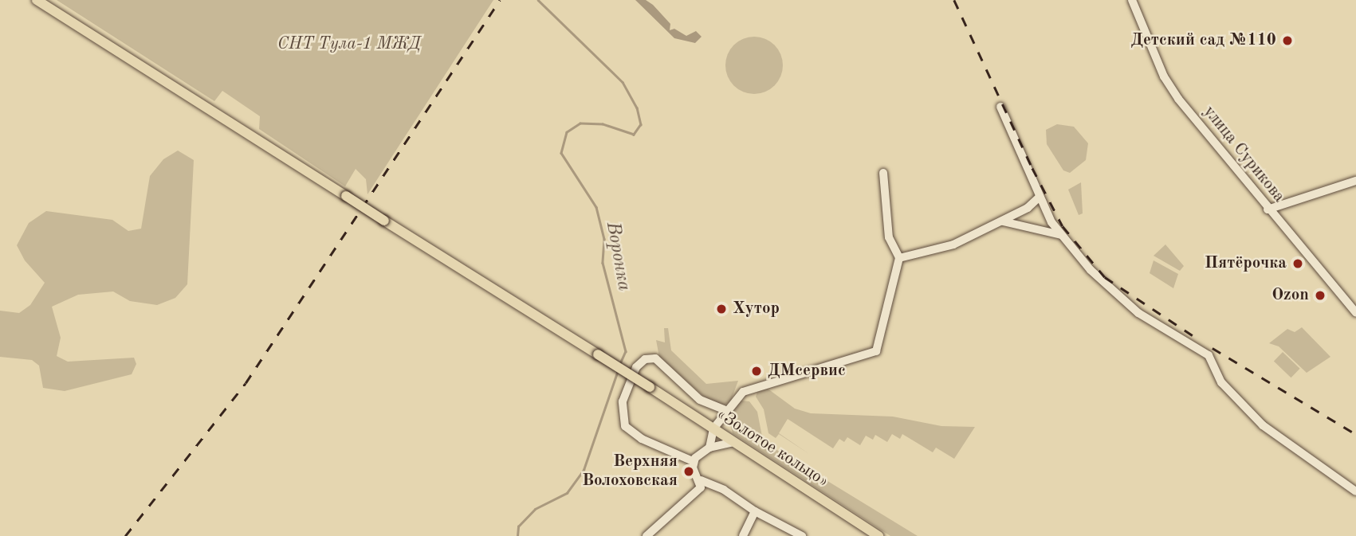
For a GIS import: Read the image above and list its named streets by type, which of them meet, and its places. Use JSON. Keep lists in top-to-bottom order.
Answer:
{
  "streets": {
    "main road": ["«Золотое кольцо»"],
    "street": ["улица Сурикова"]
  },
  "water": ["Воронка"],
  "parks": ["СНТ Тула-1 МЖД"],
  "places": [
    "Детский сад №110",
    "Пятёрочка",
    "Ozon",
    "Хутор",
    "ДМсервис",
    "Верхняя Волоховская"
  ]
}
